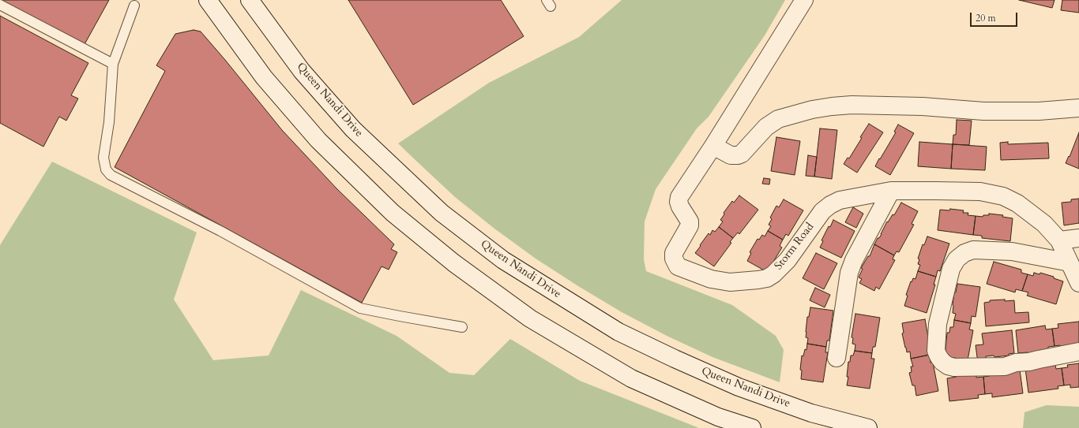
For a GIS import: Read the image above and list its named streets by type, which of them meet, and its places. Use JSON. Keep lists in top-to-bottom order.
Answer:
{
  "streets": {
    "street": ["Queen Nandi Drive", "Storm Road"]
  },
  "scale_bar": "20 m"
}
